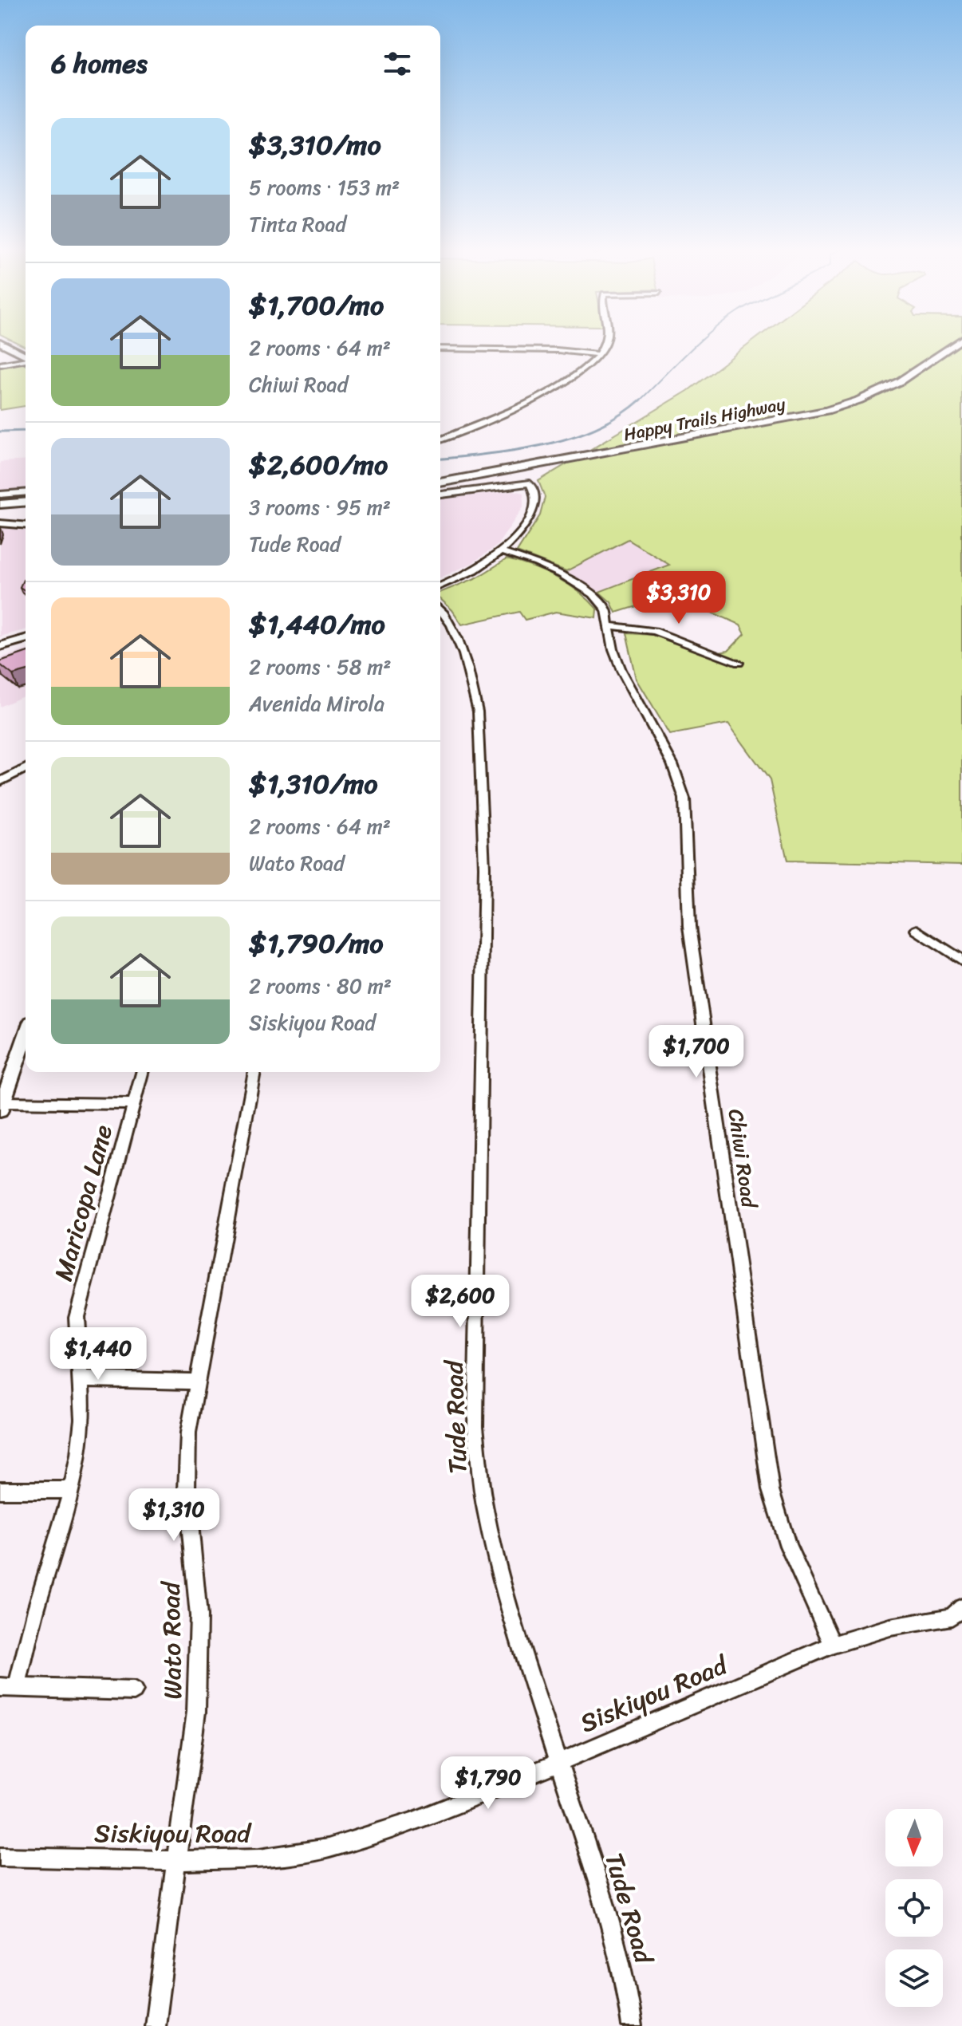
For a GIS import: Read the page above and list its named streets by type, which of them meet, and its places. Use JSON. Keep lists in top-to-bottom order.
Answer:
{
  "streets": {
    "main road": ["Happy Trails Highway"],
    "street": [
      "Chiwi Road",
      "Maricopa Lane",
      "Tude Road",
      "Wato Road",
      "Siskiyou Road"
    ]
  },
  "crossings": [
    ["Chiwi Road", "Siskiyou Road"],
    ["Tude Road", "Siskiyou Road"],
    ["Wato Road", "Siskiyou Road"]
  ],
  "north": "bottom",
  "page": {
    "heading": "6 homes",
    "list": [
      {
        "name": "$3,310/mo",
        "note": "5 rooms · 153 m² · Tinta Road"
      },
      {
        "name": "$1,700/mo",
        "note": "2 rooms · 64 m² · Chiwi Road"
      },
      {
        "name": "$2,600/mo",
        "note": "3 rooms · 95 m² · Tude Road"
      },
      {
        "name": "$1,440/mo",
        "note": "2 rooms · 58 m² · Avenida Mirola"
      },
      {
        "name": "$1,310/mo",
        "note": "2 rooms · 64 m² · Wato Road"
      },
      {
        "name": "$1,790/mo",
        "note": "2 rooms · 80 m² · Siskiyou Road"
      }
    ],
    "price": [
      "$3,310",
      "$1,700",
      "$2,600",
      "$1,440",
      "$1,310",
      "$1,790"
    ]
  }
}
